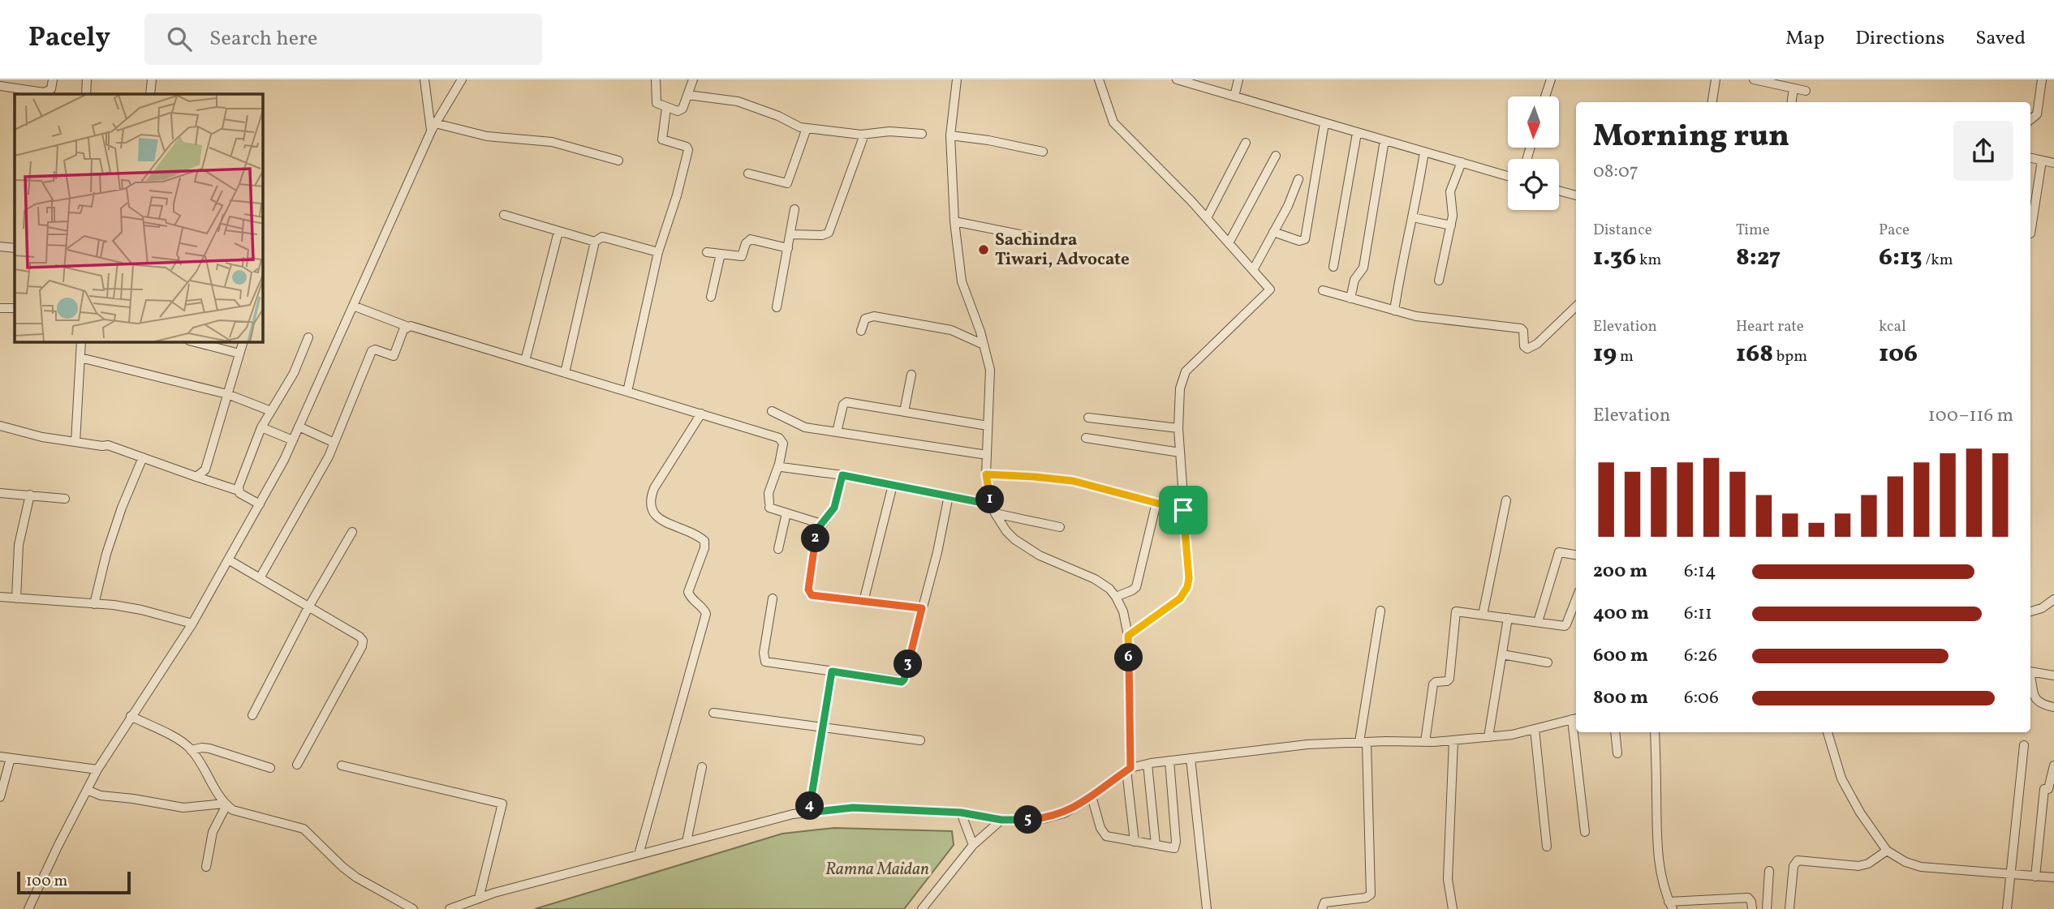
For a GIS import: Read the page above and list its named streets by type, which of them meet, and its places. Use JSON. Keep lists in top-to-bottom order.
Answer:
{
  "parks": ["Ramna Maidan"],
  "places": ["Sachindra Tiwari, Advocate"],
  "scale_bar": "100 m",
  "north": "bottom",
  "page": {
    "header": "Pacely",
    "search": "Search here",
    "nav": ["Map", "Directions", "Saved"],
    "heading": ["Morning run", "08:07"],
    "stats": [
      ["Distance", "1.36 km"],
      ["Time", "8:27"],
      ["Pace", "6:13 /km"],
      ["Elevation", "19 m"],
      ["Heart rate", "168 bpm"],
      ["kcal", "106"]
    ],
    "chart": ["Elevation", "100–116 m"],
    "pins": [
      "1",
      "2",
      "6",
      "3",
      "4",
      "5"
    ],
    "list": [
      {
        "name": "200 m",
        "note": "6:14"
      },
      {
        "name": "400 m",
        "note": "6:11"
      },
      {
        "name": "600 m",
        "note": "6:26"
      },
      {
        "name": "800 m",
        "note": "6:06"
      }
    ],
    "scale": "100 m"
  }
}
